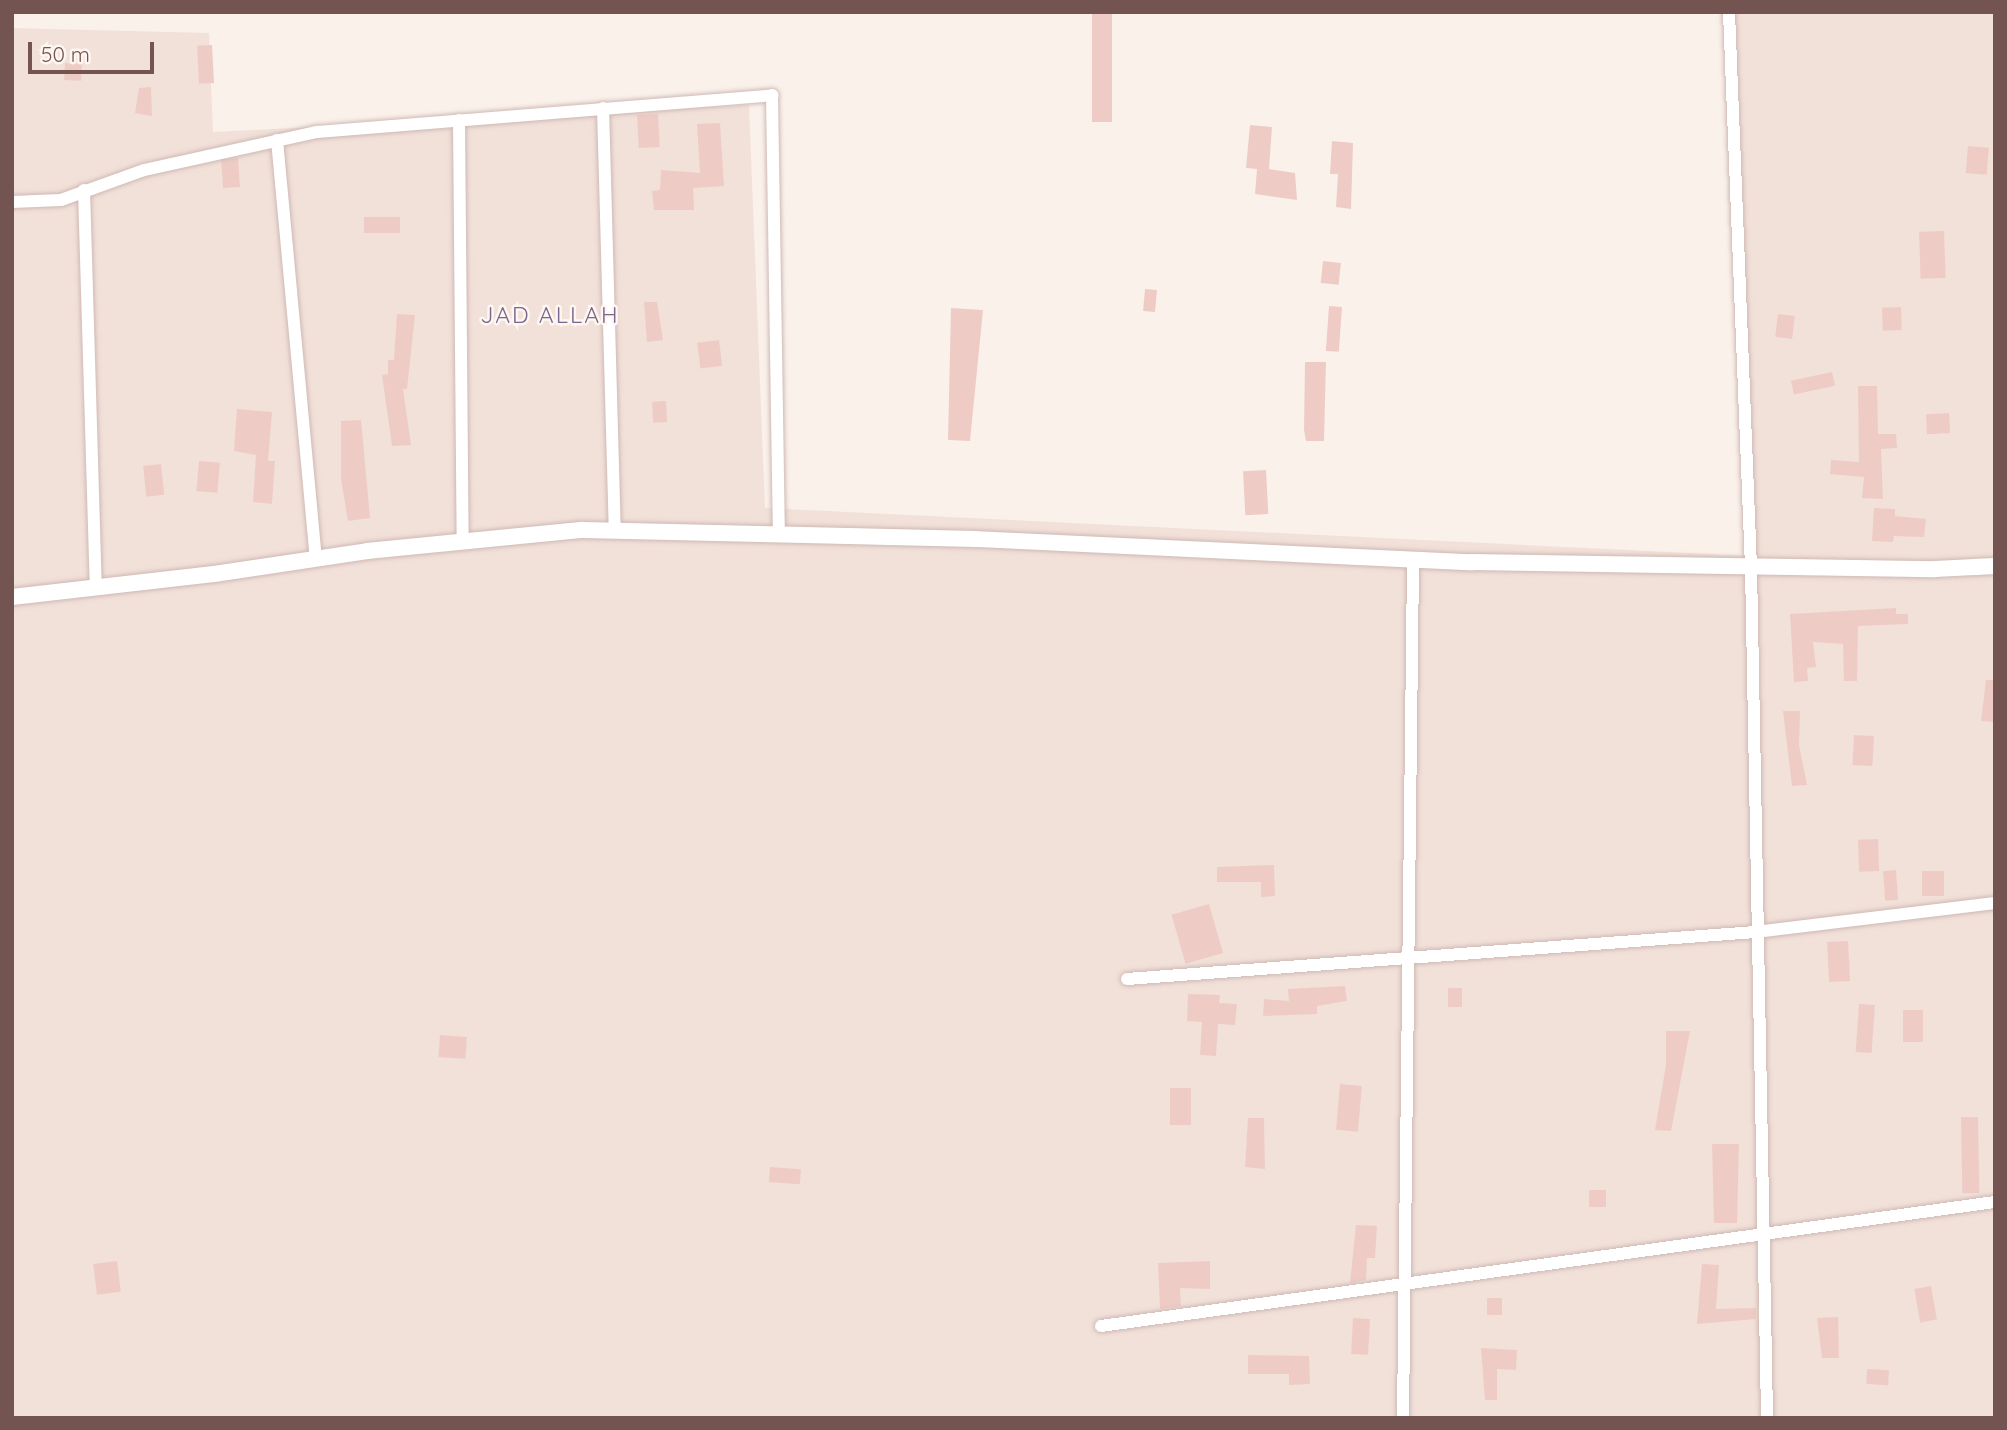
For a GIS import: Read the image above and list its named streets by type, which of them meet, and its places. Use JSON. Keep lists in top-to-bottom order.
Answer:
{
  "districts": ["JAD ALLAH"],
  "scale_bar": "50 m"
}
